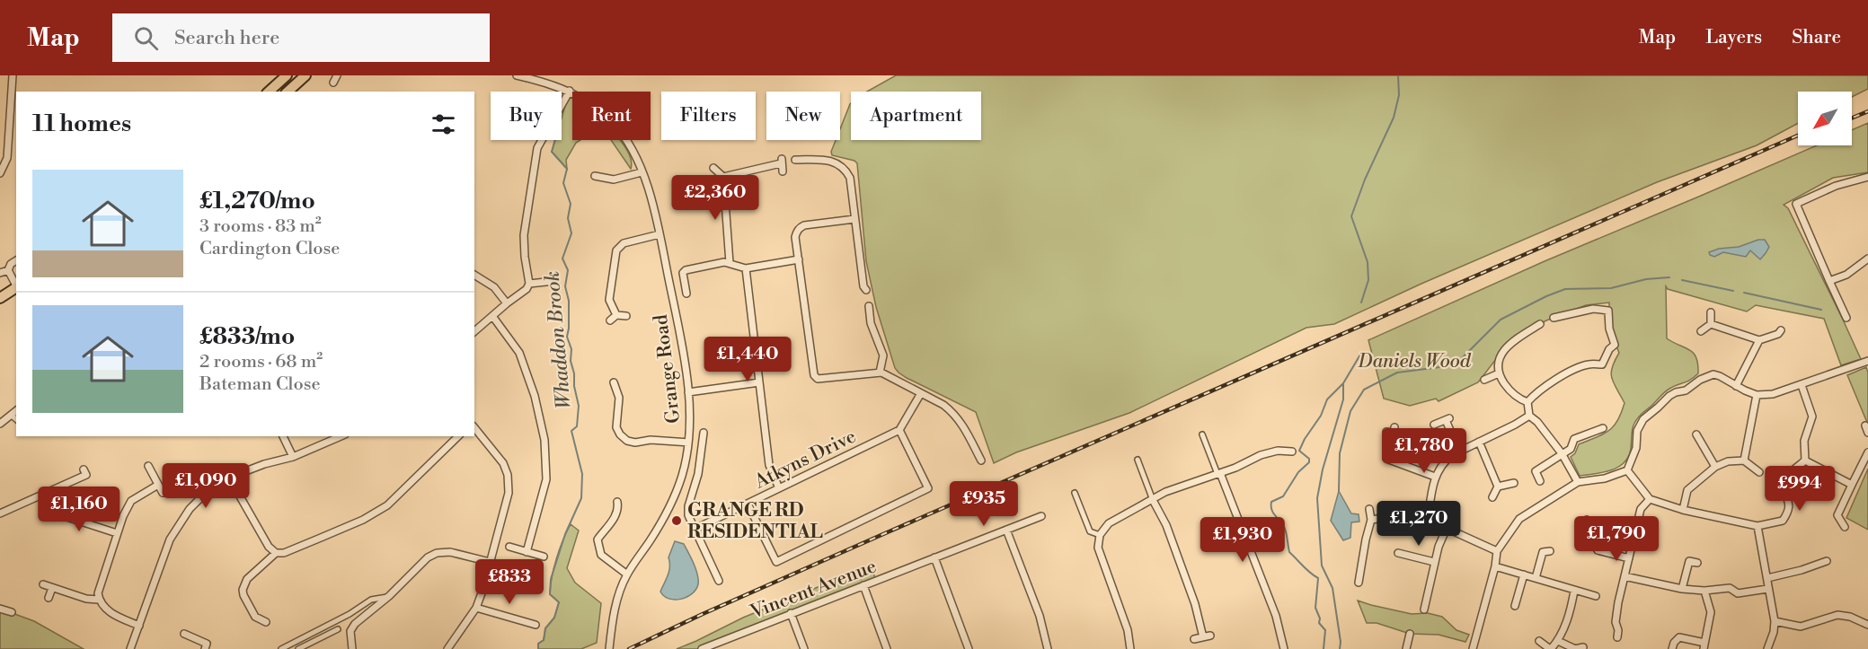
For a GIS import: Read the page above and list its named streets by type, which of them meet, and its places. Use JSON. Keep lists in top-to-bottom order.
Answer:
{
  "streets": {
    "street": ["Grange Road", "Atkyns Drive", "Vincent Avenue"]
  },
  "water": ["Whaddon Brook"],
  "parks": ["Daniels Wood"],
  "places": ["GRANGE RD RESIDENTIAL"],
  "north": "bottom left",
  "page": {
    "header": "Map",
    "search": "Search here",
    "nav": ["Map", "Layers", "Share"],
    "chip": [
      "Buy",
      "Rent",
      "Filters",
      "New",
      "Apartment"
    ],
    "heading": "11 homes",
    "list": [
      {
        "name": "£1,270/mo",
        "note": "3 rooms · 83 m² · Cardington Close"
      },
      {
        "name": "£833/mo",
        "note": "2 rooms · 68 m² · Bateman Close"
      }
    ],
    "price": [
      "£2,360",
      "£1,440",
      "£1,780",
      "£1,090",
      "£994",
      "£935",
      "£1,160",
      "£1,270",
      "£1,790",
      "£1,930",
      "£833"
    ]
  }
}
